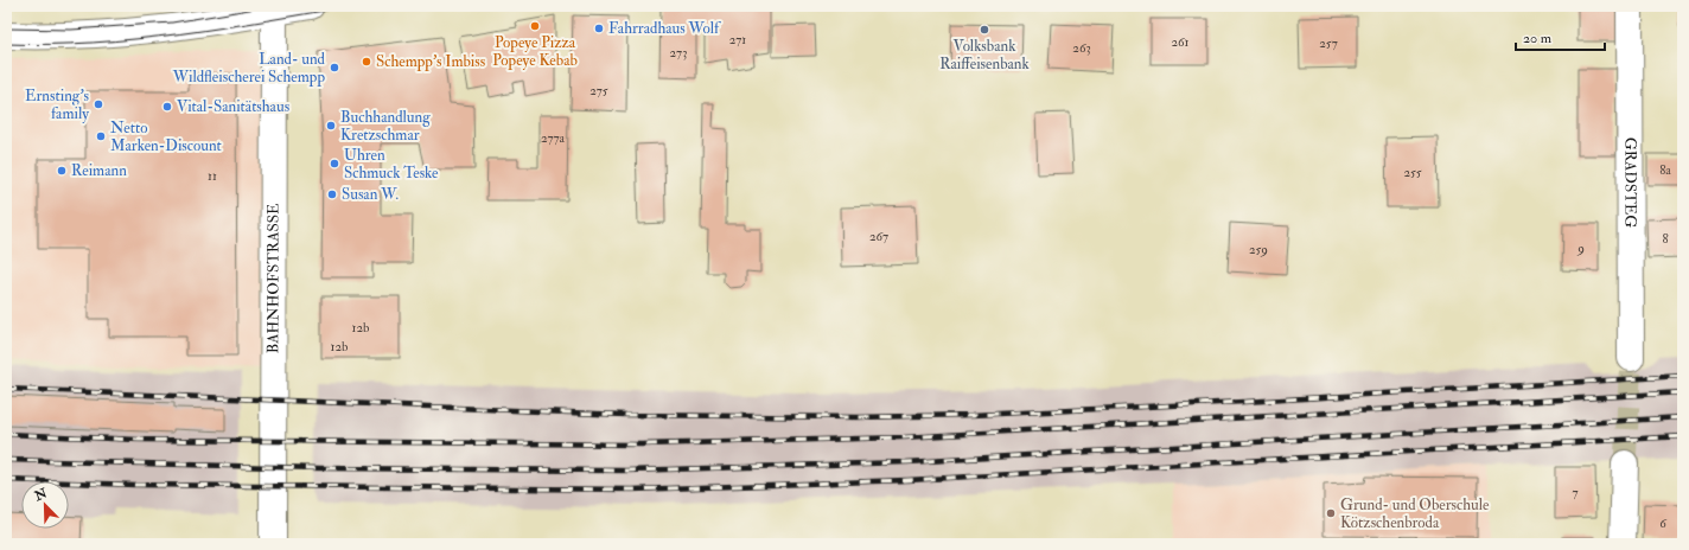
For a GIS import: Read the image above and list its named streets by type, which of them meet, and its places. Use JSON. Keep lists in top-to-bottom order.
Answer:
{
  "streets": {
    "street": ["GRADSTEG", "BAHNHOFSTRASSE"]
  },
  "places": [
    "Popeye Pizza Popeye Kebab",
    "Fahrradhaus Wolf",
    "Volksbank Raiffeisenbank",
    "Schempp's Imbiss",
    "Land- und Wildfleischerei Schempp",
    "Ernsting's family",
    "Vital-Sanitätshaus",
    "Buchhandlung Kretzschmar",
    "Netto Marken-Discount",
    "Uhren Schmuck Teske",
    "Reimann",
    "Susan W.",
    "Grund- und Oberschule Kötzschenbroda"
  ],
  "house_numbers": [
    "271",
    "261",
    "257",
    "263",
    "273",
    "275",
    "277a",
    "8a",
    "255",
    "11",
    "267",
    "8",
    "9",
    "259",
    "12b",
    "12b",
    "7",
    "6"
  ],
  "scale_bar": "20 m",
  "north": "top left"
}
